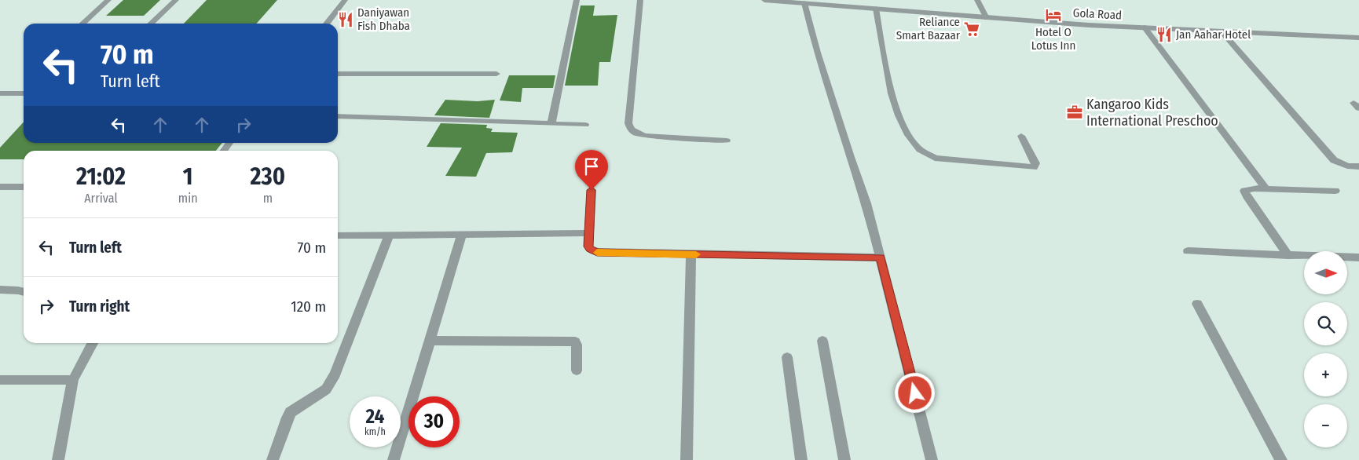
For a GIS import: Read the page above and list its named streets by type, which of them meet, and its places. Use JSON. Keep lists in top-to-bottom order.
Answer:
{
  "streets": {
    "street": ["Gola Road"]
  },
  "places": {
    "hotel": ["Hotel O Lotus Inn"],
    "restaurant": ["Daniyawan Fish Dhaba", "Jan Aahar Hotel"],
    "supermarket": ["Reliance Smart Bazaar"],
    "office": ["Kangaroo Kids International Preschoo"]
  },
  "north": "right",
  "page": {
    "turn": ["70 m", "Turn left"],
    "eta": [
      "21:02",
      "Arrival",
      "1",
      "min",
      "230",
      "m"
    ],
    "list": [
      {
        "name": "Turn left",
        "value": "70 m"
      },
      {
        "name": "Turn right",
        "value": "120 m"
      }
    ],
    "map_buttons": ["+", "−"],
    "speed": "24 km/h",
    "limit": "30"
  }
}
